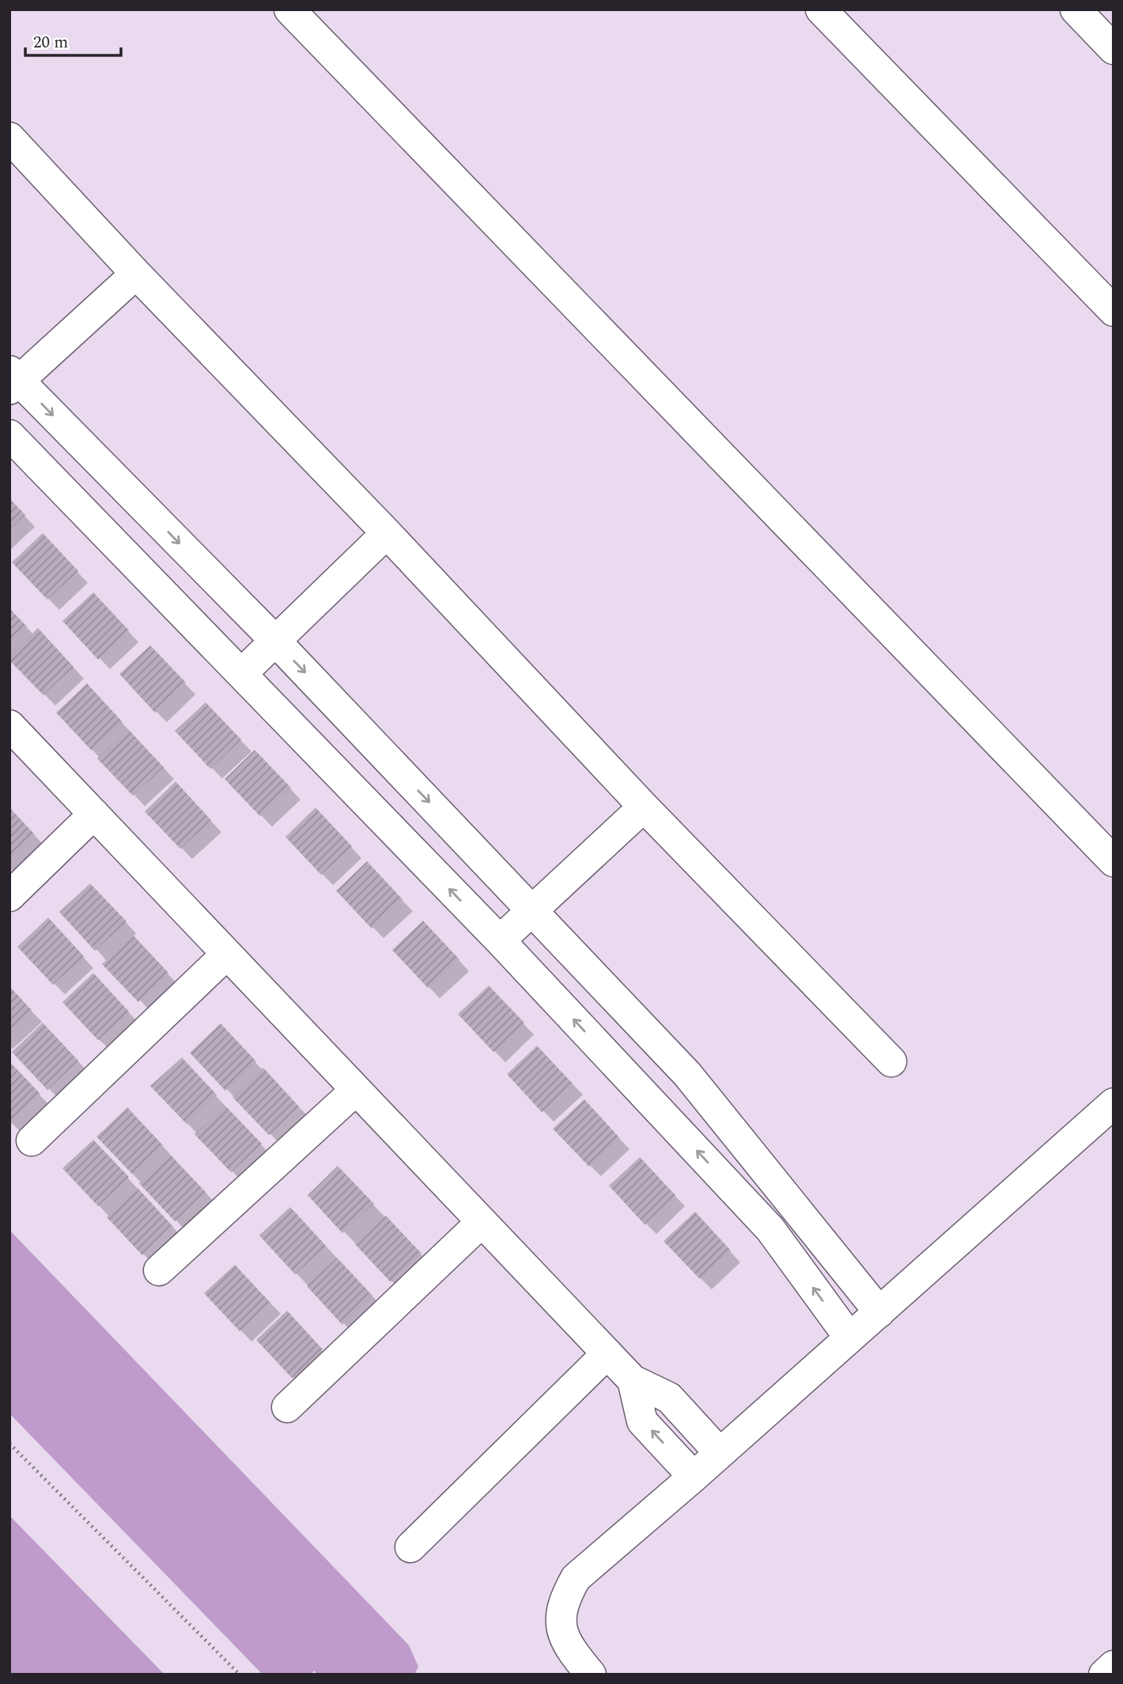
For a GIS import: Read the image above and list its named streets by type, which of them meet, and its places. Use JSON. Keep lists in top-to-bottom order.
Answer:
{
  "scale_bar": "20 m"
}
